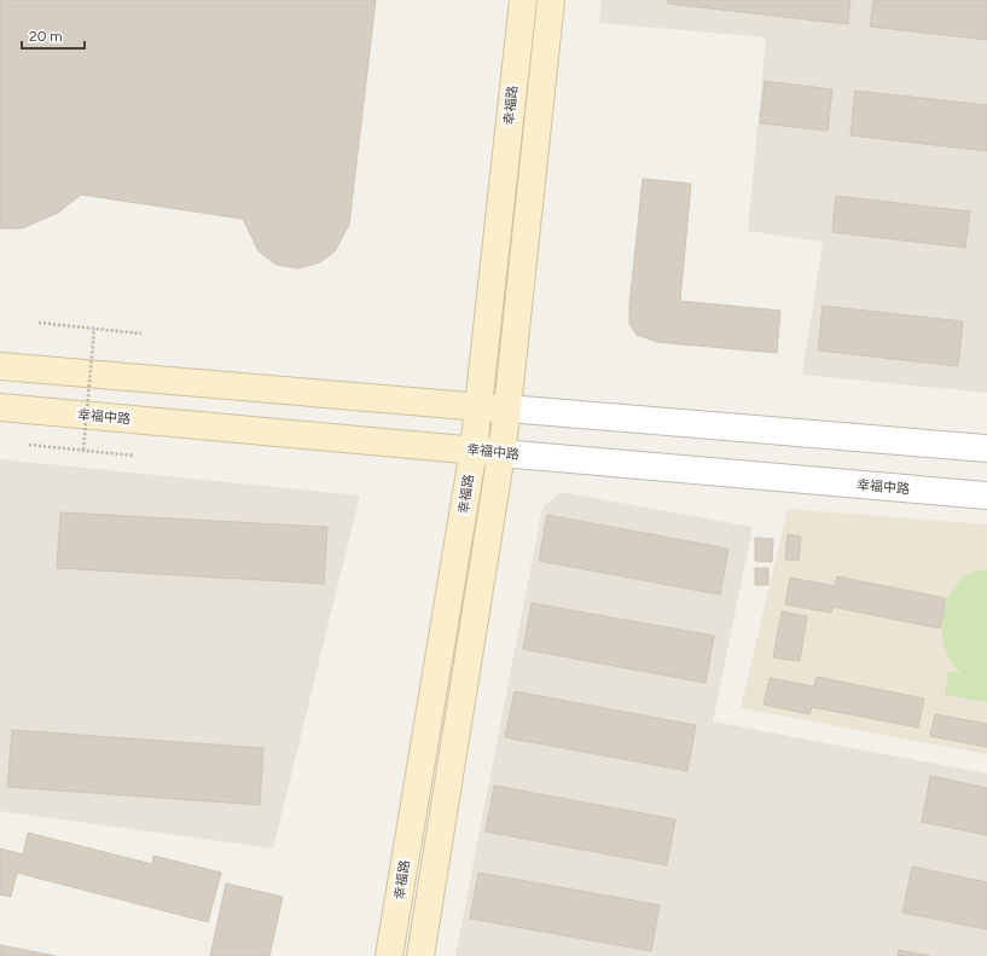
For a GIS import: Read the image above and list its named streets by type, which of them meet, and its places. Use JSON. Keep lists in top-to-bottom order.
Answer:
{
  "streets": {
    "main road": ["幸福路", "幸福中路"]
  },
  "crossings": [
    ["幸福路", "幸福中路"]
  ],
  "scale_bar": "20 m"
}
